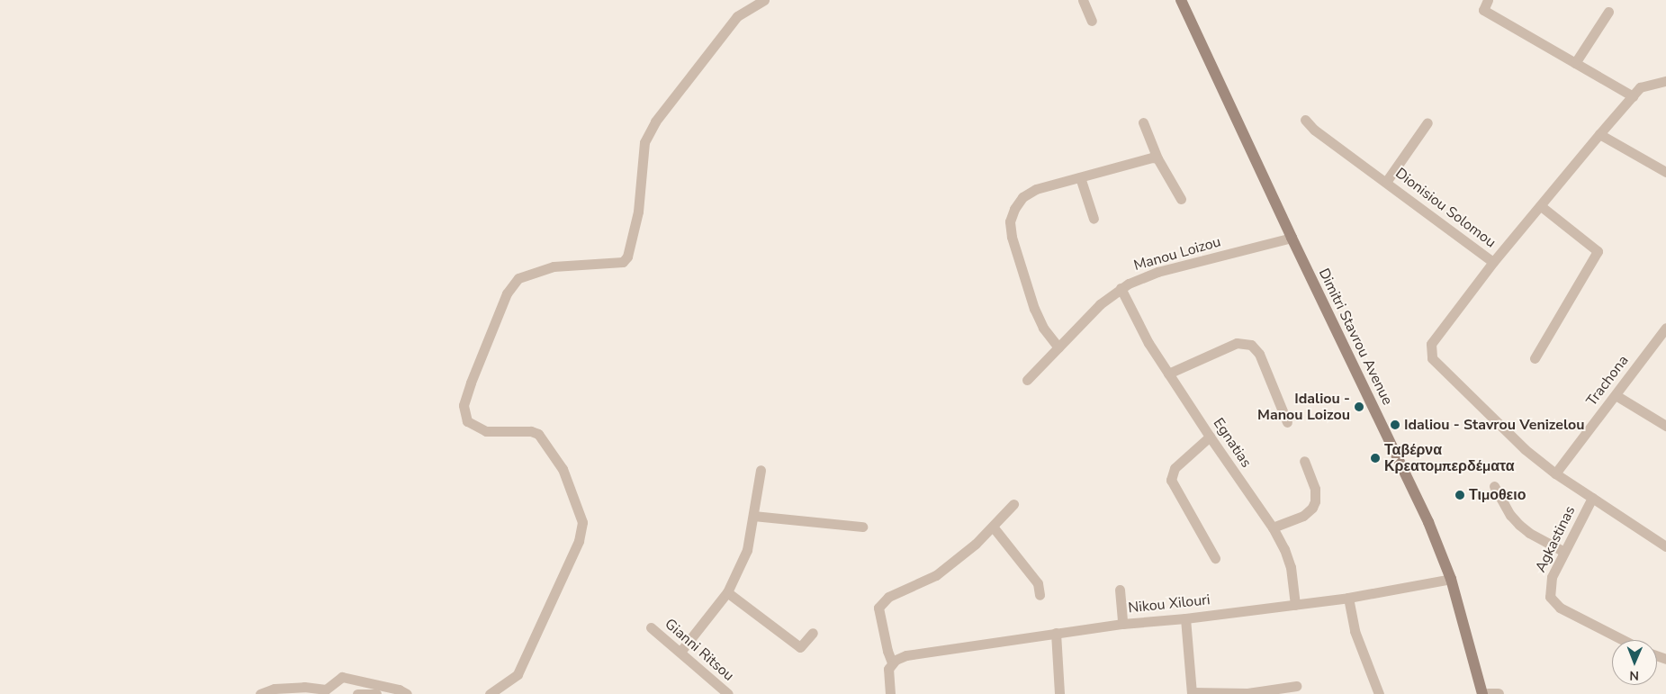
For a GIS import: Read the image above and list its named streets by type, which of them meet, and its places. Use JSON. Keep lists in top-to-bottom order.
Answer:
{
  "streets": {
    "main road": ["Dimitri Stavrou Avenue"],
    "street": [
      "Dionisiou Solomou",
      "Manou Loizou",
      "Trachona",
      "Egnatias",
      "Agkastinas",
      "Nikou Xilouri",
      "Gianni Ritsou"
    ]
  },
  "crossings": [
    ["Dionisiou Solomou", "Trachona"],
    ["Dionisiou Solomou", "Agkastinas"],
    ["Manou Loizou", "Dimitri Stavrou Avenue"],
    ["Manou Loizou", "Egnatias"],
    ["Dimitri Stavrou Avenue", "Nikou Xilouri"],
    ["Egnatias", "Nikou Xilouri"]
  ],
  "places": [
    "Idaliou - Manou Loizou",
    "Idaliou - Stavrou Venizelou",
    "Ταβέρνα Κρεατομπερδέματα",
    "Τιμοθειο"
  ],
  "north": "bottom"
}
